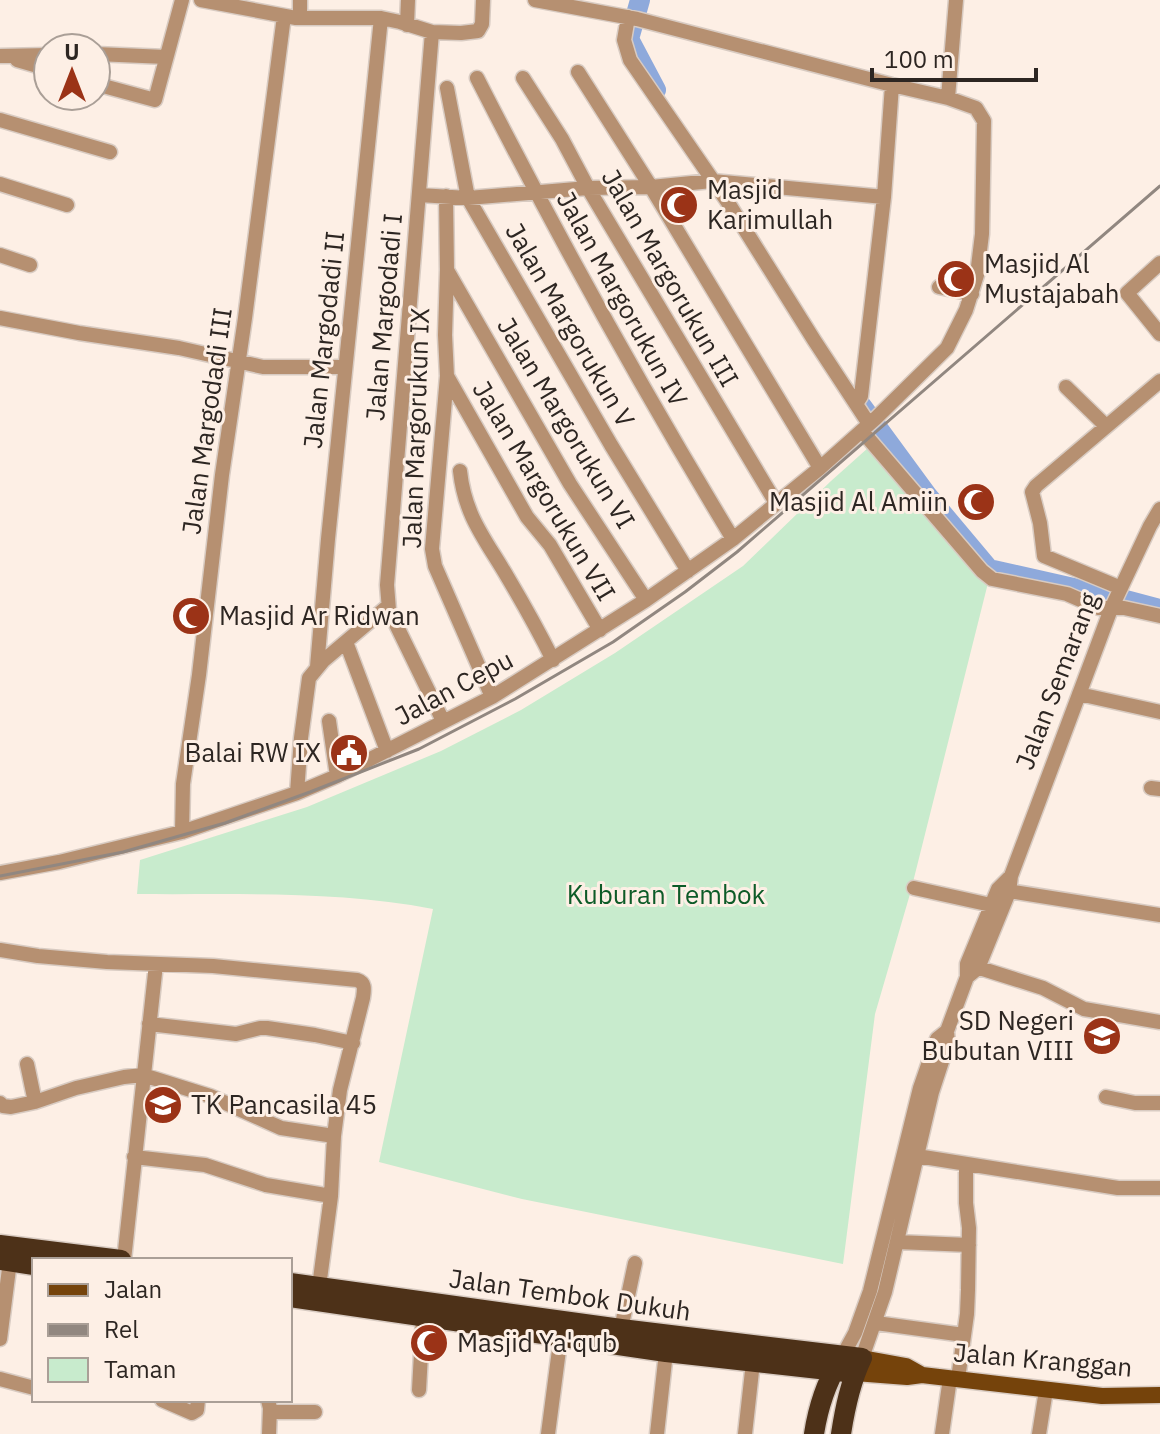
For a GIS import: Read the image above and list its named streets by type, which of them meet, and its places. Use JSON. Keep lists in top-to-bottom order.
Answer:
{
  "streets": {
    "highway": ["Jalan Tembok Dukuh"],
    "main road": ["Jalan Kranggan"],
    "street": [
      "Jalan Margorukun III",
      "Jalan Margorukun IV",
      "Jalan Margodadi I",
      "Jalan Margorukun V",
      "Jalan Margodadi II",
      "Jalan Margodadi III",
      "Jalan Margorukun VI",
      "Jalan Margorukun IX",
      "Jalan Margorukun VII",
      "Jalan Semarang",
      "Jalan Cepu"
    ]
  },
  "crossings": [
    ["Jalan Margorukun III", "Jalan Cepu"],
    ["Jalan Margorukun IV", "Jalan Cepu"],
    ["Jalan Margorukun V", "Jalan Cepu"],
    ["Jalan Margodadi II", "Jalan Cepu"],
    ["Jalan Margodadi III", "Jalan Cepu"],
    ["Jalan Margorukun VI", "Jalan Margorukun IX"],
    ["Jalan Margorukun VI", "Jalan Cepu"],
    ["Jalan Margorukun IX", "Jalan Margorukun VII"],
    ["Jalan Margorukun IX", "Jalan Cepu"],
    ["Jalan Margorukun VII", "Jalan Cepu"],
    ["Jalan Semarang", "Jalan Tembok Dukuh"],
    ["Jalan Semarang", "Jalan Kranggan"],
    ["Jalan Tembok Dukuh", "Jalan Kranggan"]
  ],
  "parks": ["Kuburan Tembok"],
  "places": {
    "mosque": [
      "Masjid Karimullah",
      "Masjid Al Mustajabah",
      "Masjid Al Amiin",
      "Masjid Ar Ridwan",
      "Masjid Ya'qub"
    ],
    "public building": ["Balai RW IX"],
    "school or university": ["SD Negeri Bubutan VIII", "TK Pancasila 45"]
  },
  "legend": ["Jalan", "Rel", "Taman"],
  "scale_bar": "100 m",
  "north": "top"
}
